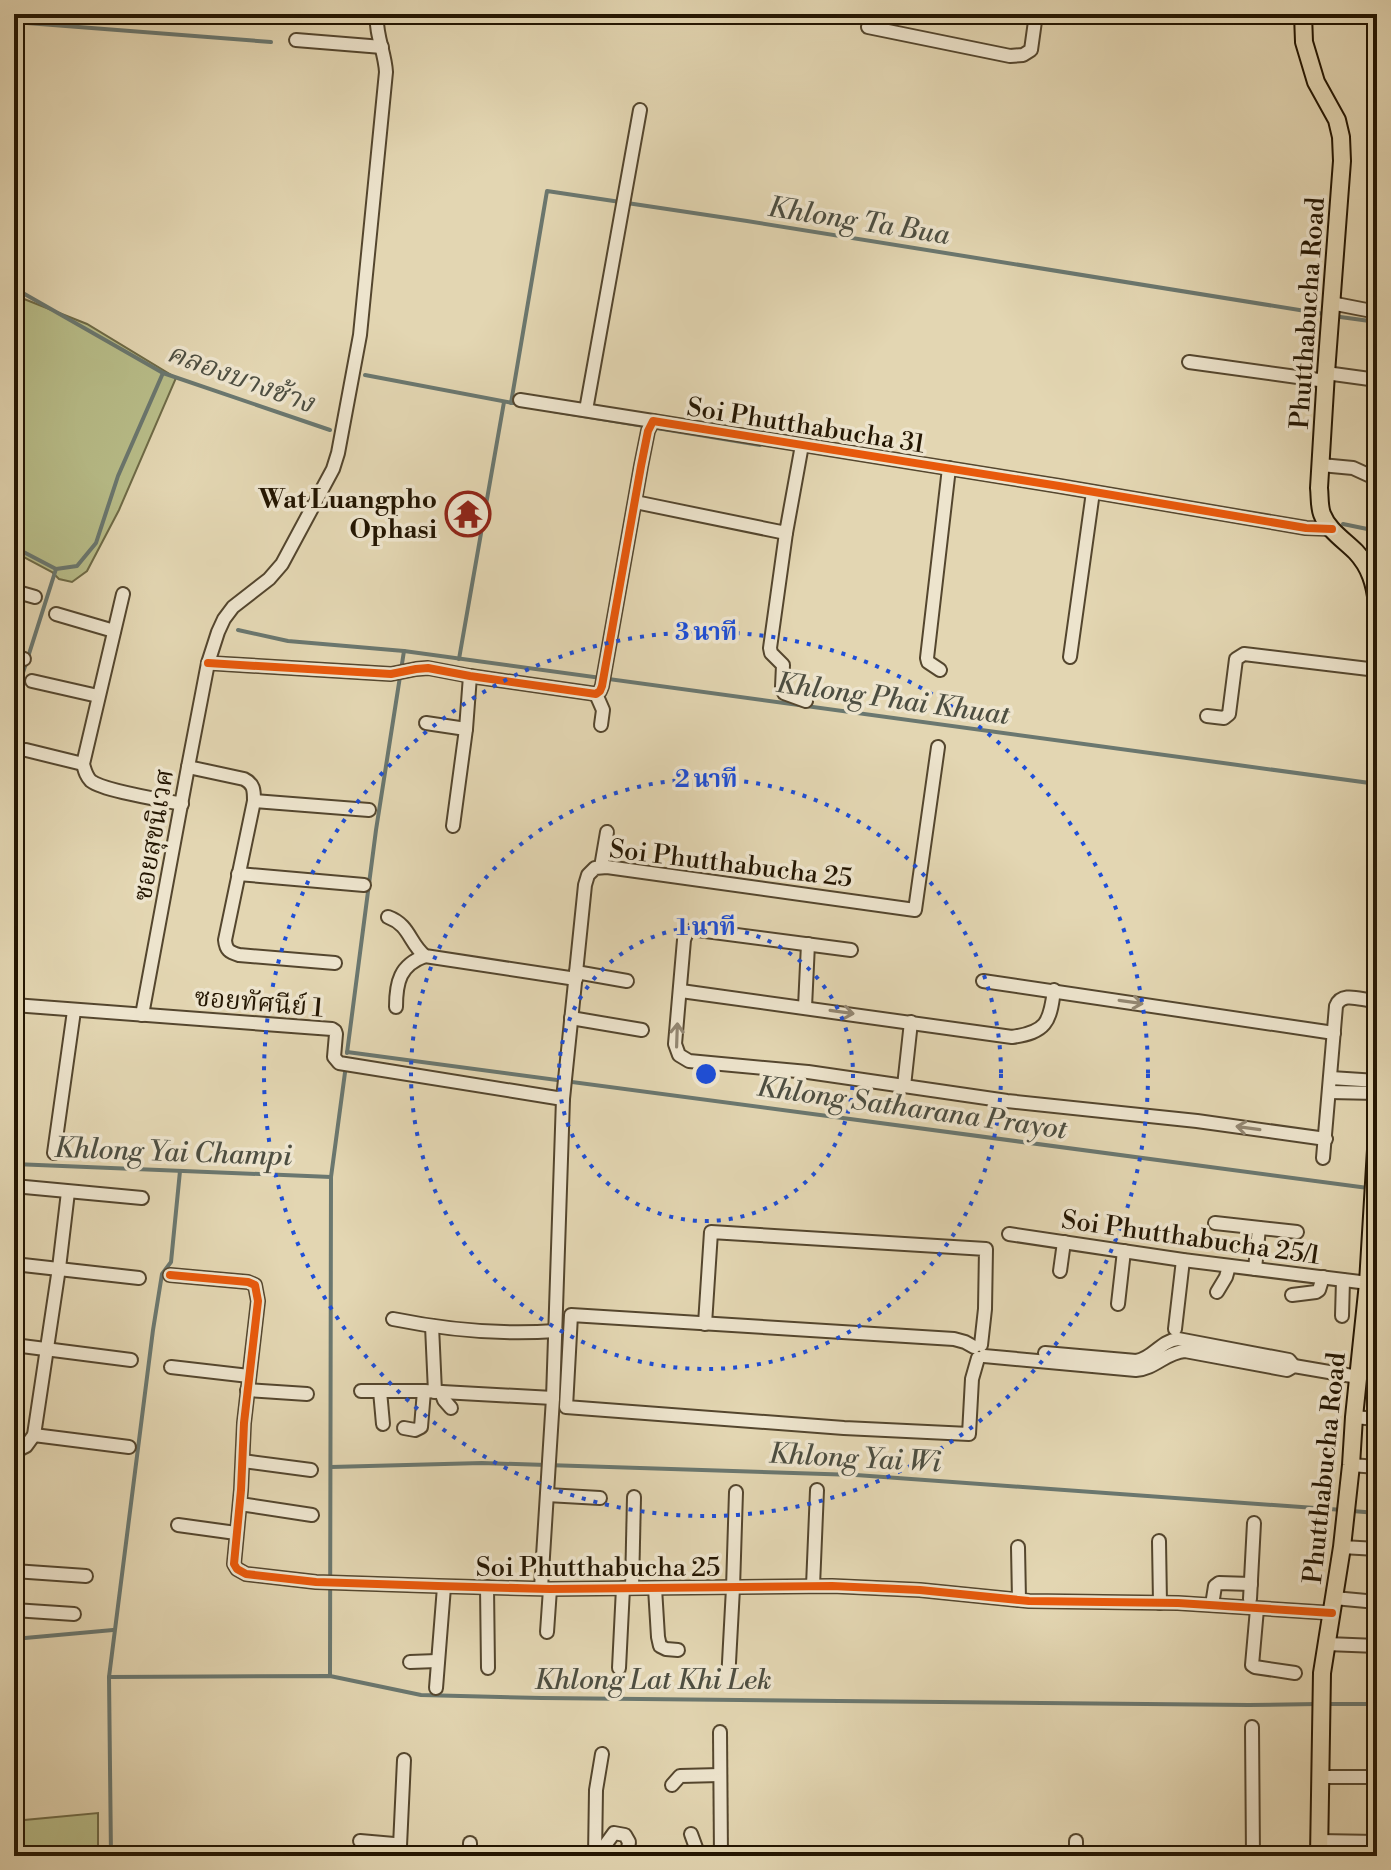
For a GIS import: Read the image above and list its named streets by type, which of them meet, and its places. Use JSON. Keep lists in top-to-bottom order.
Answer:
{
  "streets": {
    "main road": ["Phutthabucha Road"],
    "street": [
      "Soi Phutthabucha 31",
      "ซอยสุขนิเวศ",
      "Soi Phutthabucha 25",
      "ซอยทัศนีย์ 1",
      "Soi Phutthabucha 25/1"
    ]
  },
  "crossings": [
    ["Phutthabucha Road", "Soi Phutthabucha 31"],
    ["Phutthabucha Road", "Soi Phutthabucha 25"],
    ["Phutthabucha Road", "Soi Phutthabucha 25/1"],
    ["ซอยสุขนิเวศ", "ซอยทัศนีย์ 1"],
    ["Soi Phutthabucha 25", "ซอยทัศนีย์ 1"]
  ],
  "water": [
    "Khlong Ta Bua",
    "คลองบางช้าง",
    "Khlong Phai Khuat",
    "Khlong Satharana Prayot",
    "Khlong Yai Champi",
    "Khlong Yai Wi",
    "Khlong Lat Khi Lek"
  ],
  "places": {
    "temple": ["Wat Luangpho Ophasi"]
  },
  "rings": ["3 นาที", "2 นาที", "1 นาที"]
}
